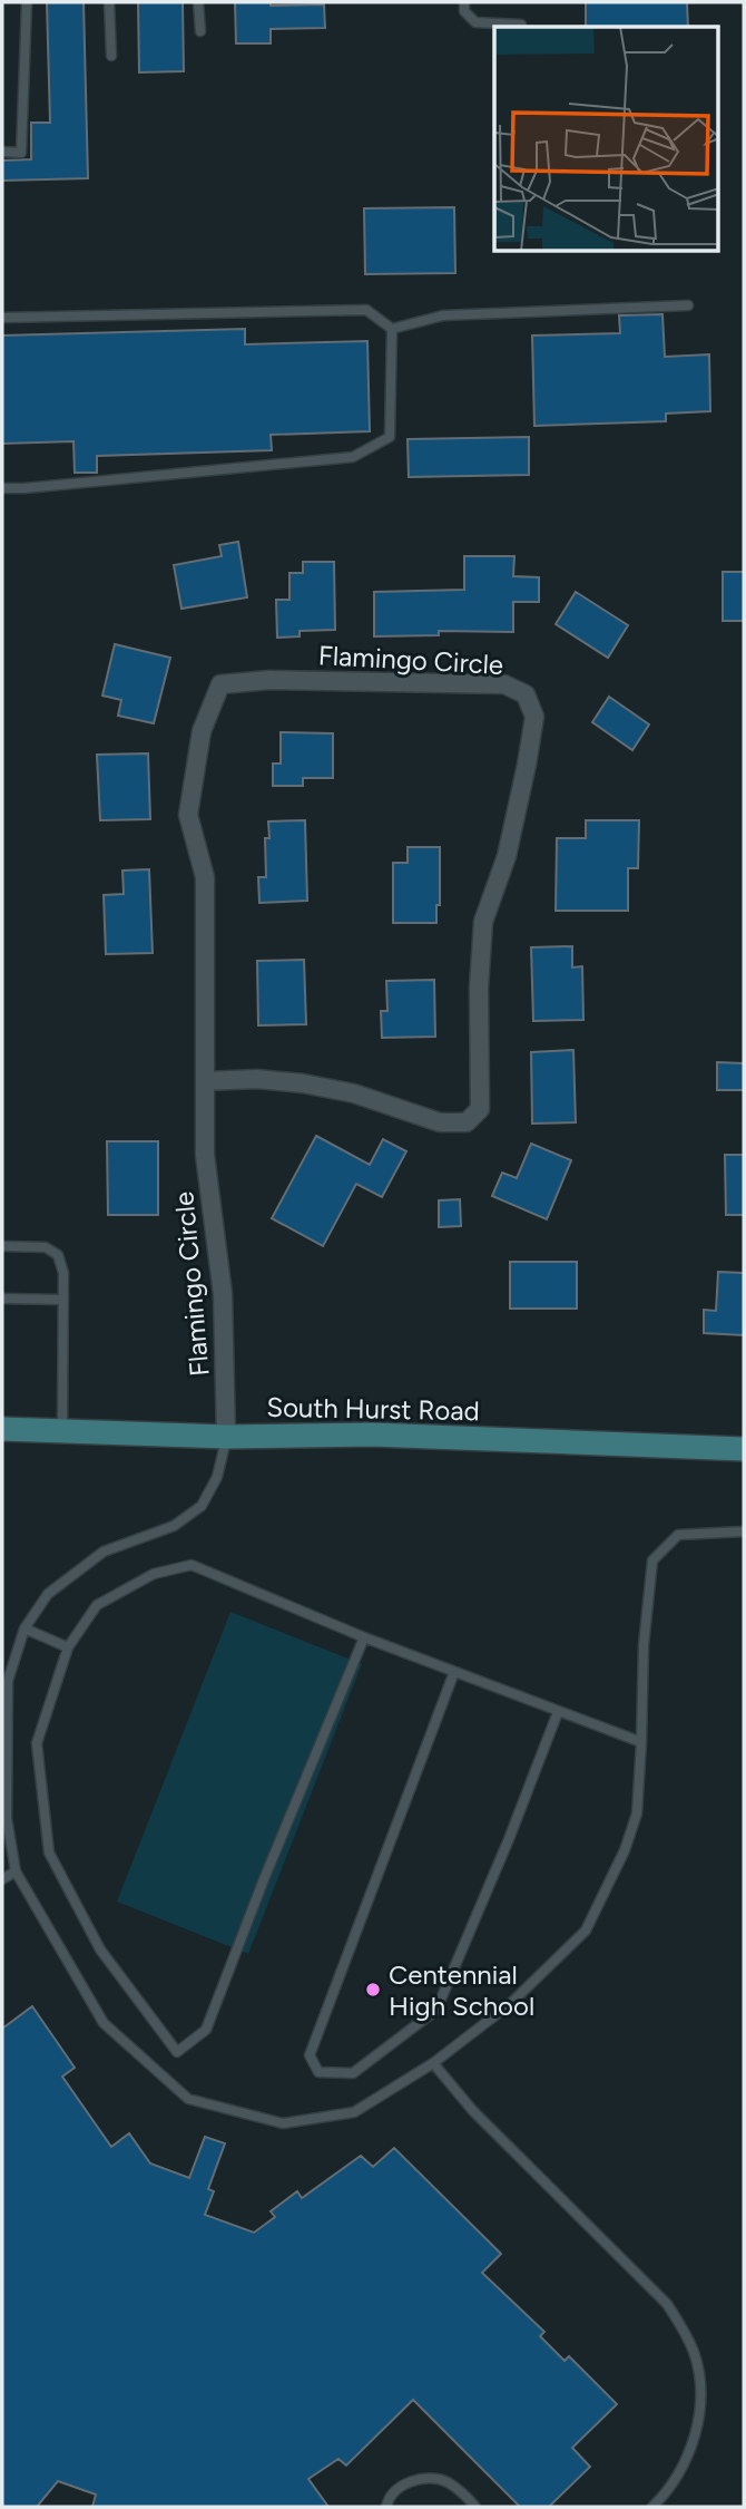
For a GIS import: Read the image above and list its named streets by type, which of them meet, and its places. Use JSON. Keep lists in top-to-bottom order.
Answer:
{
  "streets": {
    "street": ["Flamingo Circle", "South Hurst Road"]
  },
  "crossings": [
    ["Flamingo Circle", "South Hurst Road"]
  ],
  "places": ["Centennial High School"]
}
